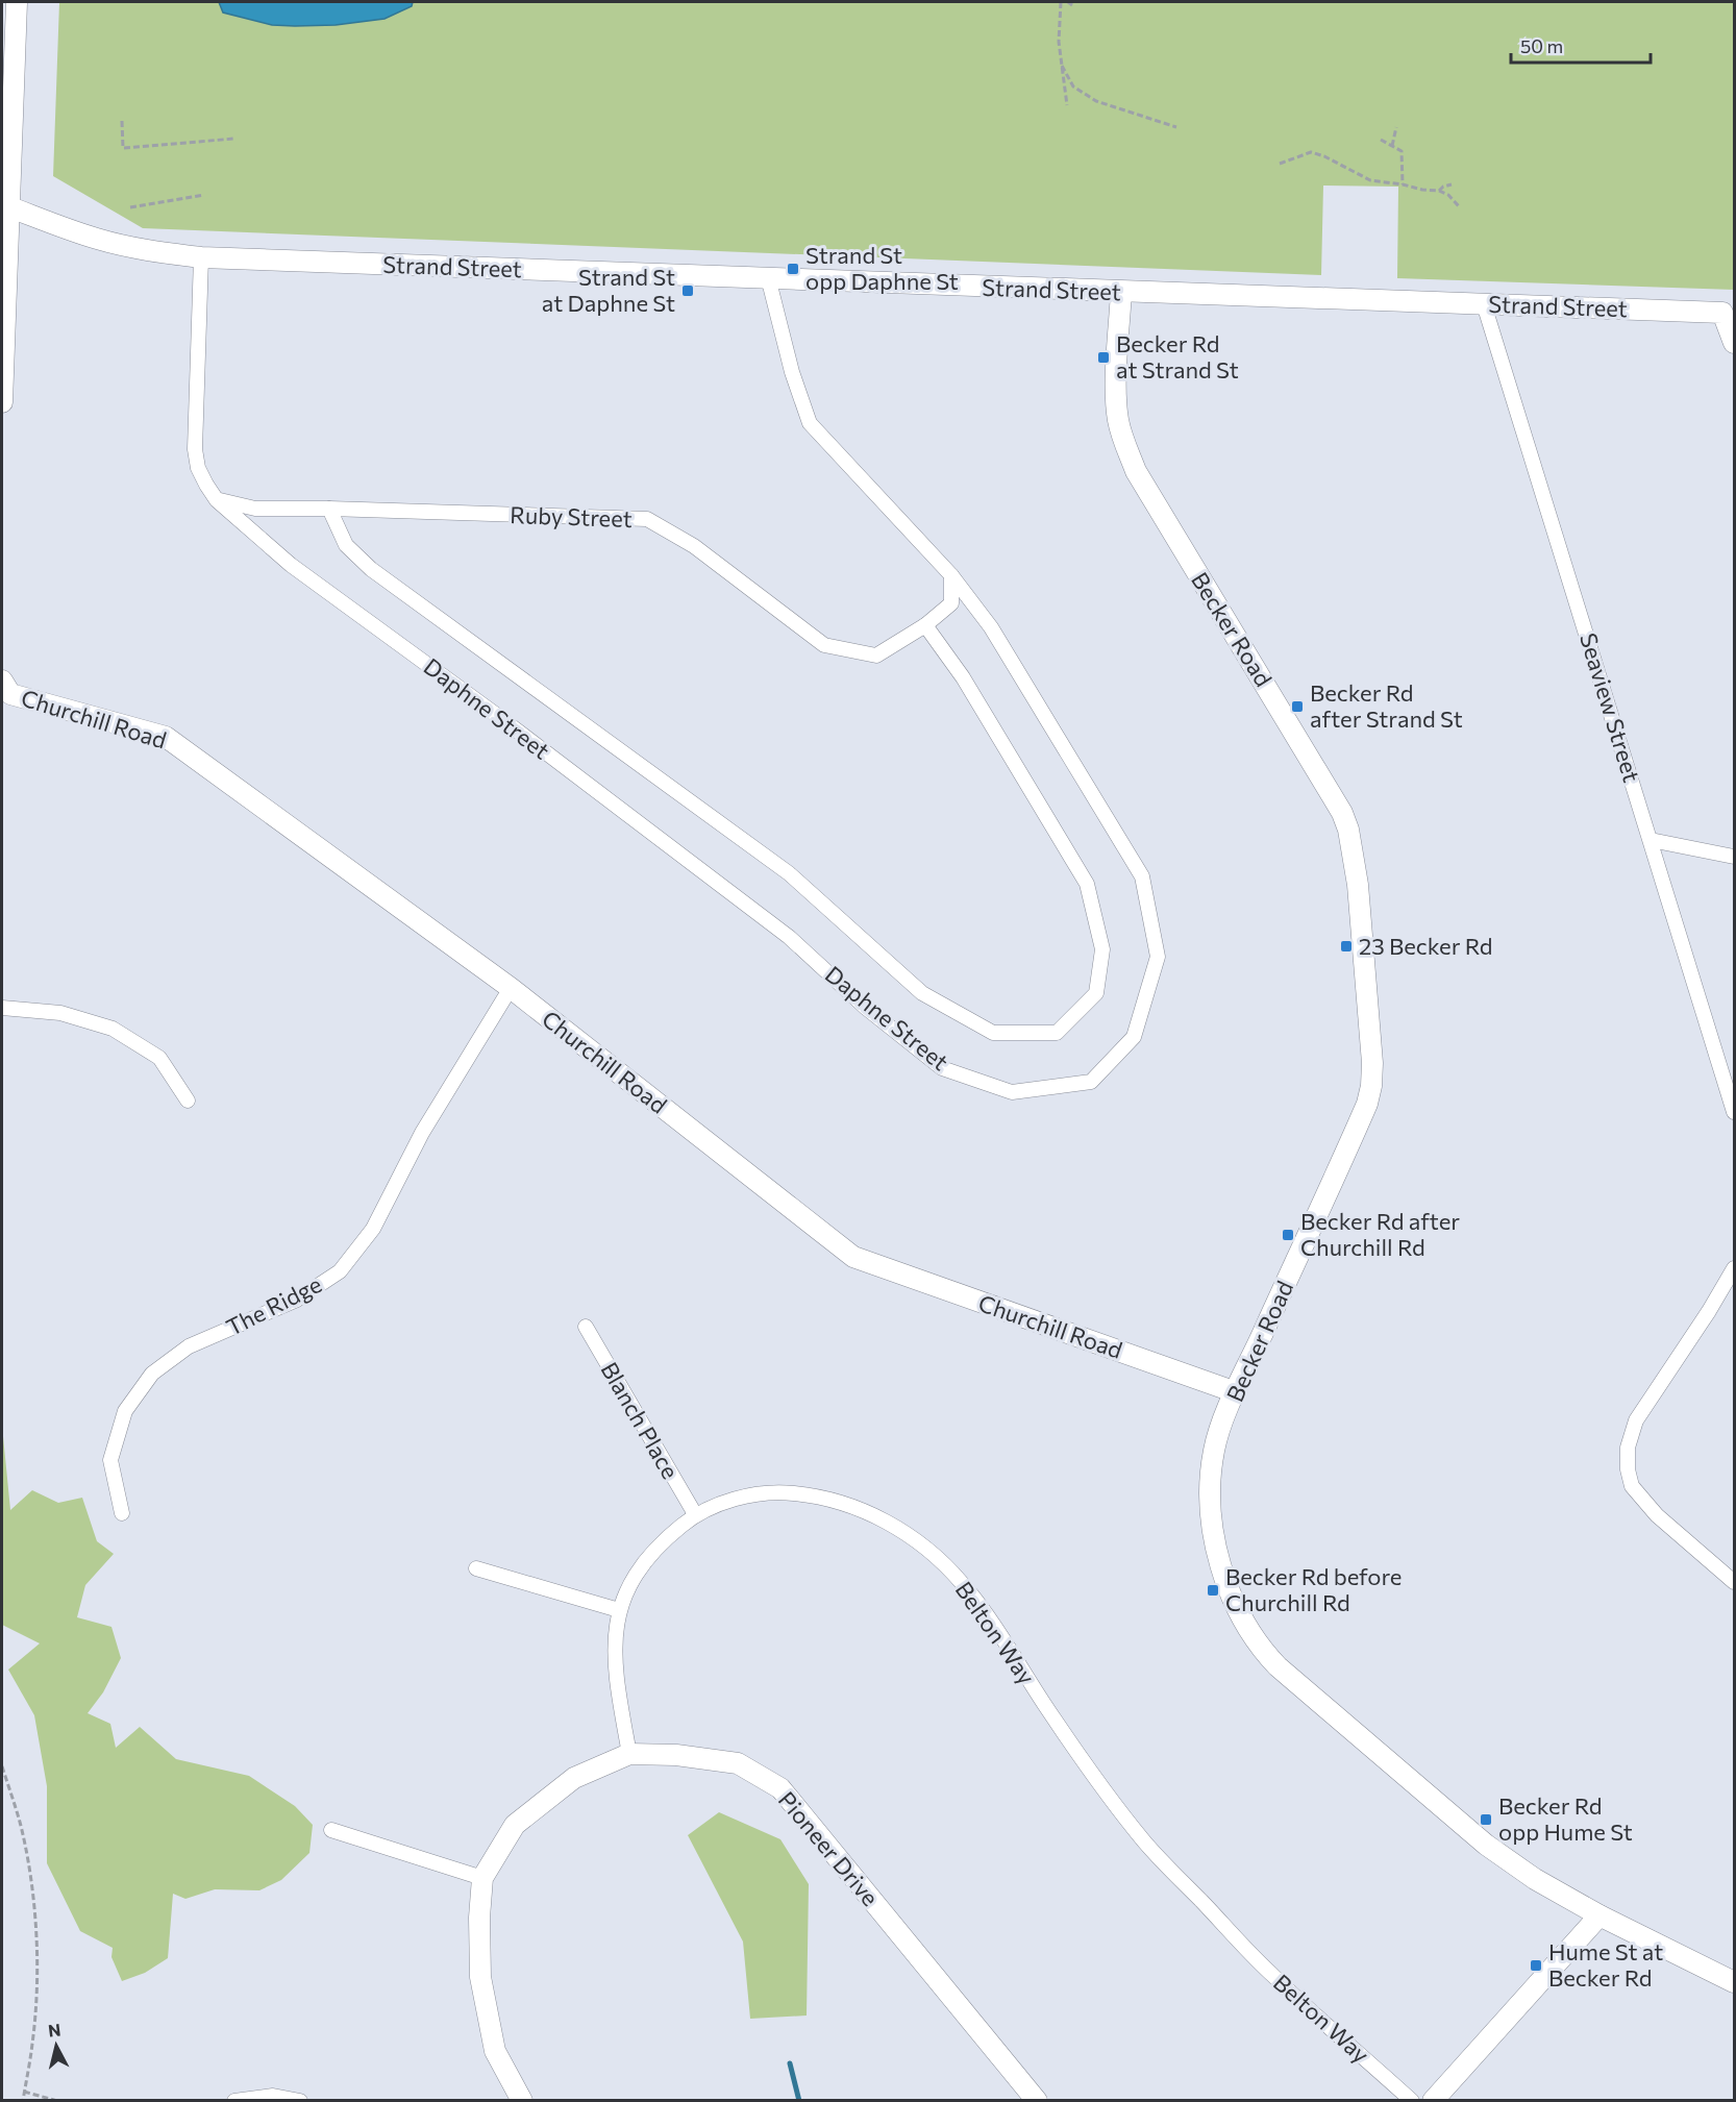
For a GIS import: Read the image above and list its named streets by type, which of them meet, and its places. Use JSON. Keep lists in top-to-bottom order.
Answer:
{
  "streets": {
    "street": [
      "Strand Street",
      "Ruby Street",
      "Becker Road",
      "Seaview Street",
      "Daphne Street",
      "Churchill Road",
      "The Ridge",
      "Blanch Place",
      "Belton Way",
      "Pioneer Drive"
    ]
  },
  "crossings": [
    ["Strand Street", "Becker Road"],
    ["Strand Street", "Seaview Street"],
    ["Strand Street", "Daphne Street"],
    ["Ruby Street", "Daphne Street"],
    ["Becker Road", "Churchill Road"],
    ["Churchill Road", "The Ridge"],
    ["Blanch Place", "Belton Way"],
    ["Belton Way", "Pioneer Drive"]
  ],
  "places": {
    "transit": [
      "Strand St opp Daphne St",
      "Strand St at Daphne St",
      "Becker Rd at Strand St",
      "Becker Rd after Strand St",
      "23 Becker Rd",
      "Becker Rd after Churchill Rd",
      "Becker Rd before Churchill Rd",
      "Becker Rd opp Hume St",
      "Hume St at Becker Rd"
    ]
  },
  "scale_bar": "50 m",
  "north": "top"
}
